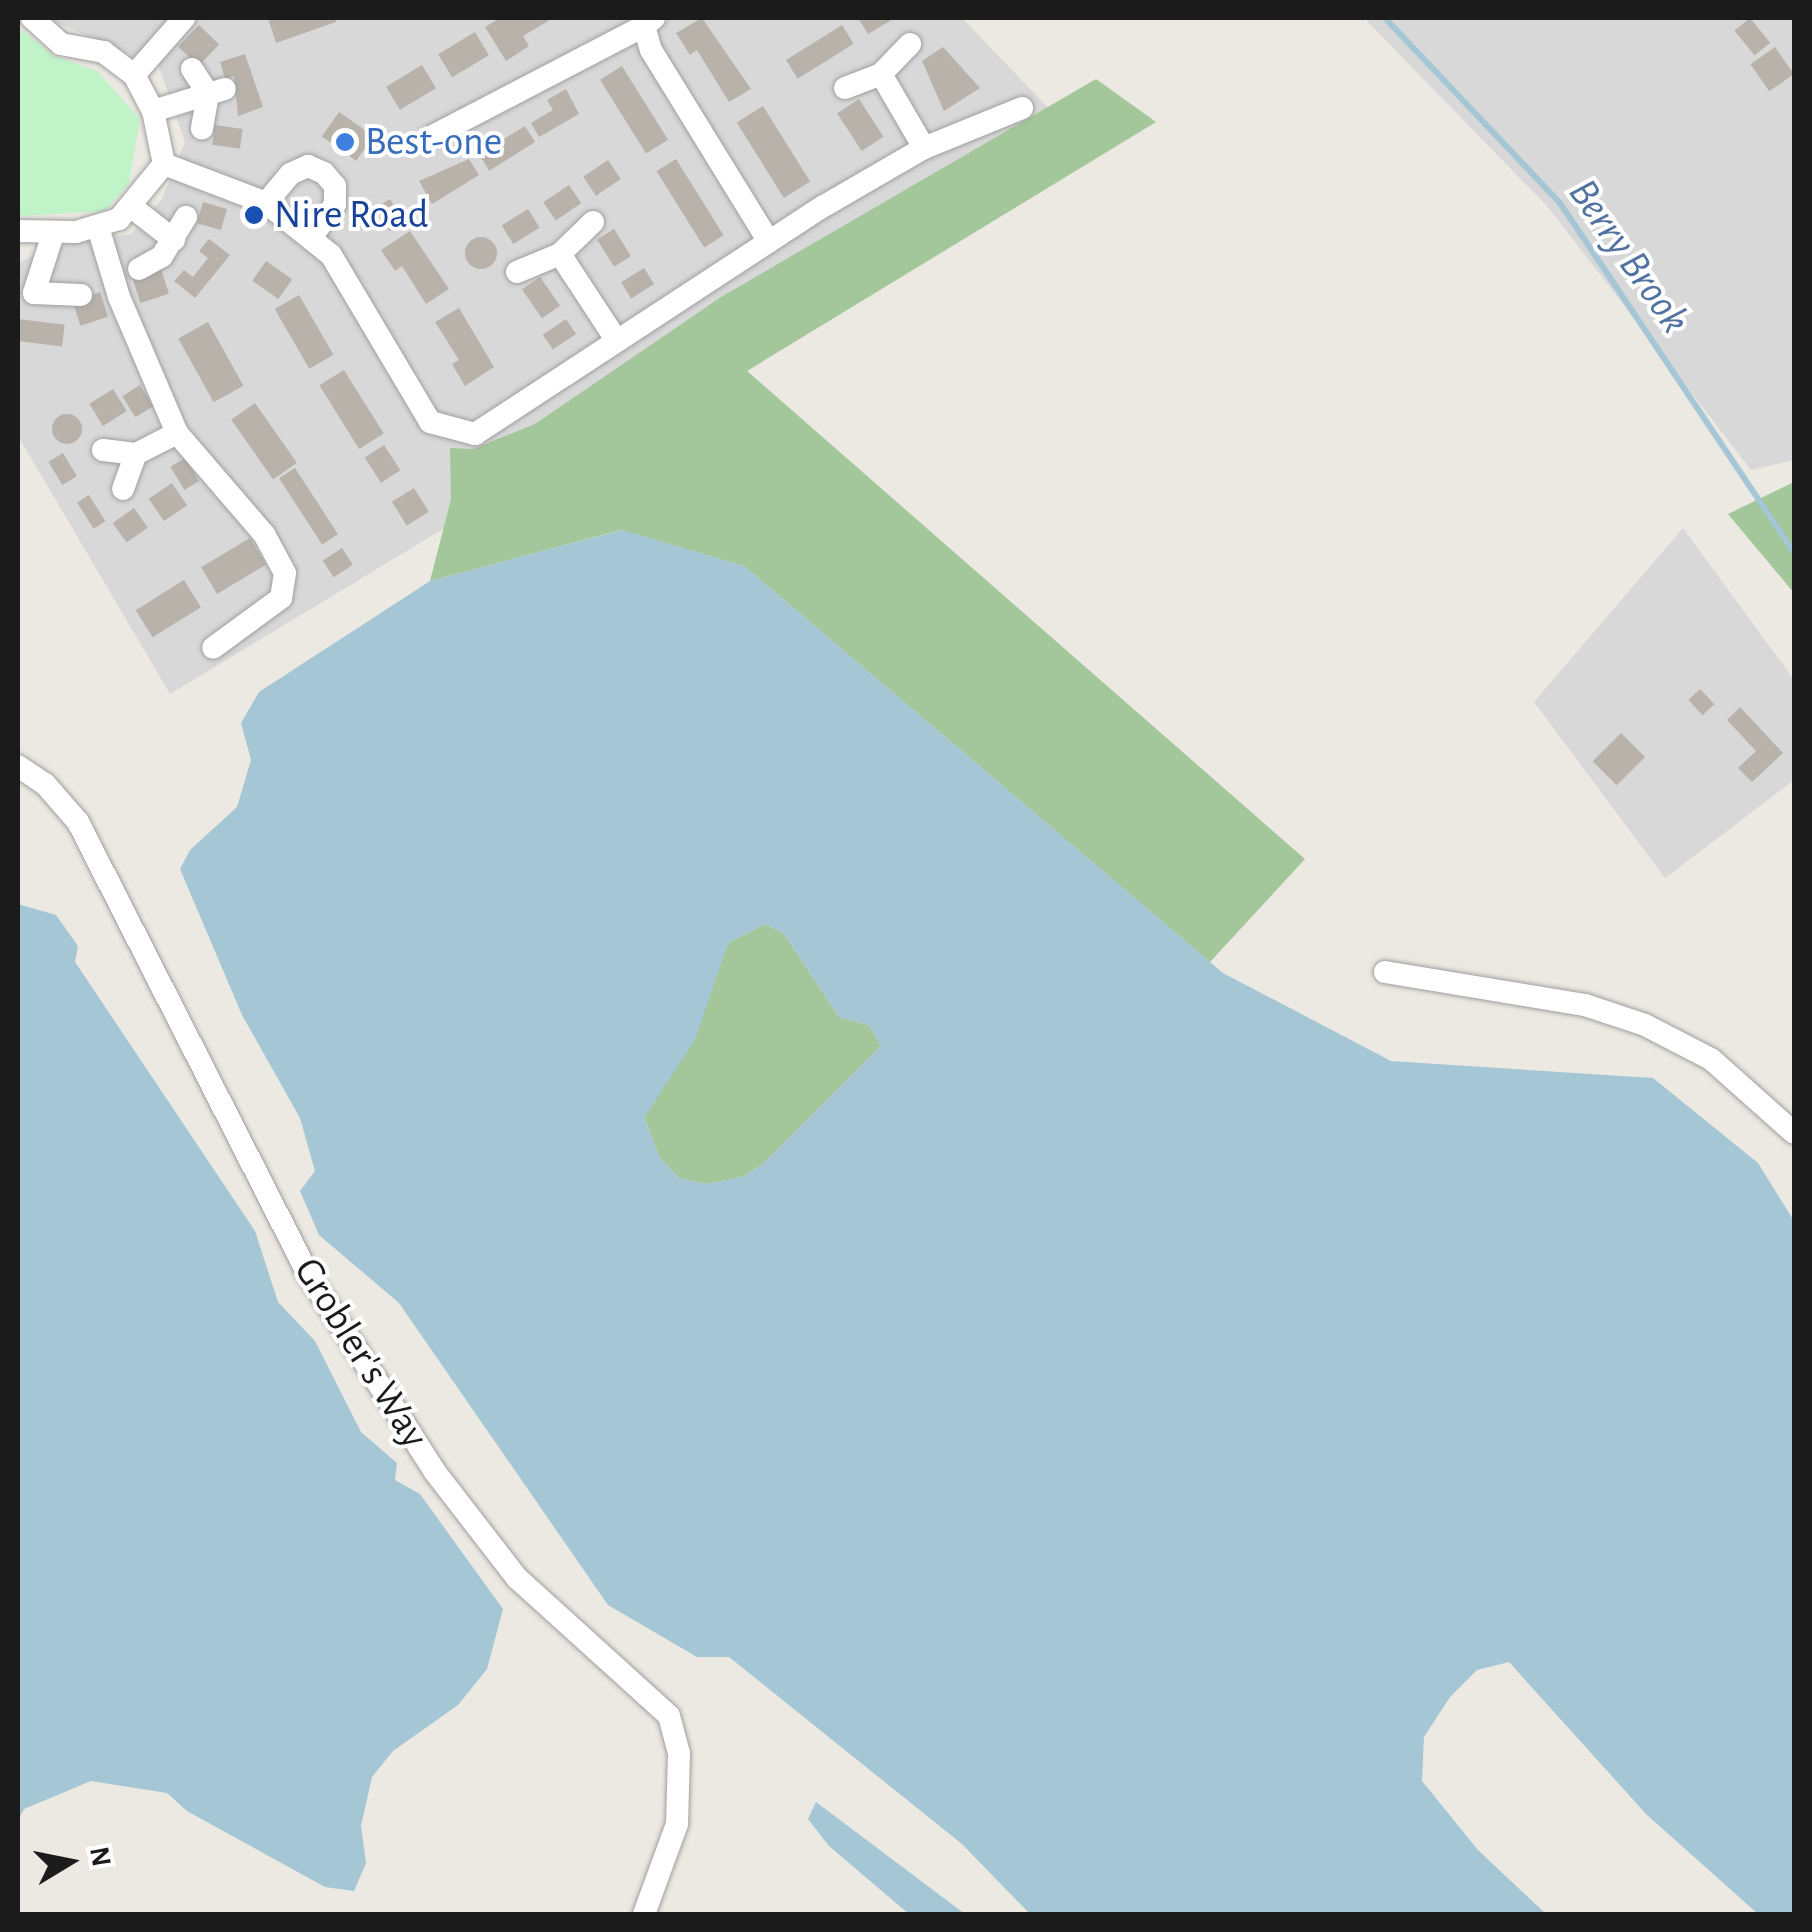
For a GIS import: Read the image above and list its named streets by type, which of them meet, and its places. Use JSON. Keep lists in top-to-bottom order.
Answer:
{
  "streets": {
    "street": ["Grobler's Way"]
  },
  "water": ["Berry Brook"],
  "places": ["Best-one", "Nire Road"],
  "north": "right"
}
